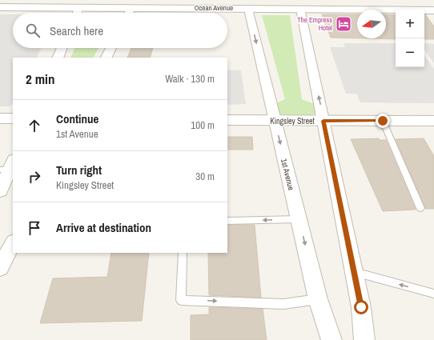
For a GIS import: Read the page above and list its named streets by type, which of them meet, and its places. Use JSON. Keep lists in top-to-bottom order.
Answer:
{
  "streets": {
    "street": ["Ocean Avenue", "Kingsley Street", "1st Avenue"]
  },
  "crossings": [
    ["Ocean Avenue", "1st Avenue"],
    ["Kingsley Street", "1st Avenue"]
  ],
  "places": {
    "hotel": ["The Empress Hotel"]
  },
  "north": "left",
  "page": {
    "map_buttons": ["+", "−"],
    "search": "Search here",
    "heading": ["2 min", "Walk · 130 m"],
    "list": [
      ["Continue", "1st Avenue", "100 m"],
      ["Turn right", "Kingsley Street", "30 m"],
      "Arrive at destination"
    ]
  }
}
